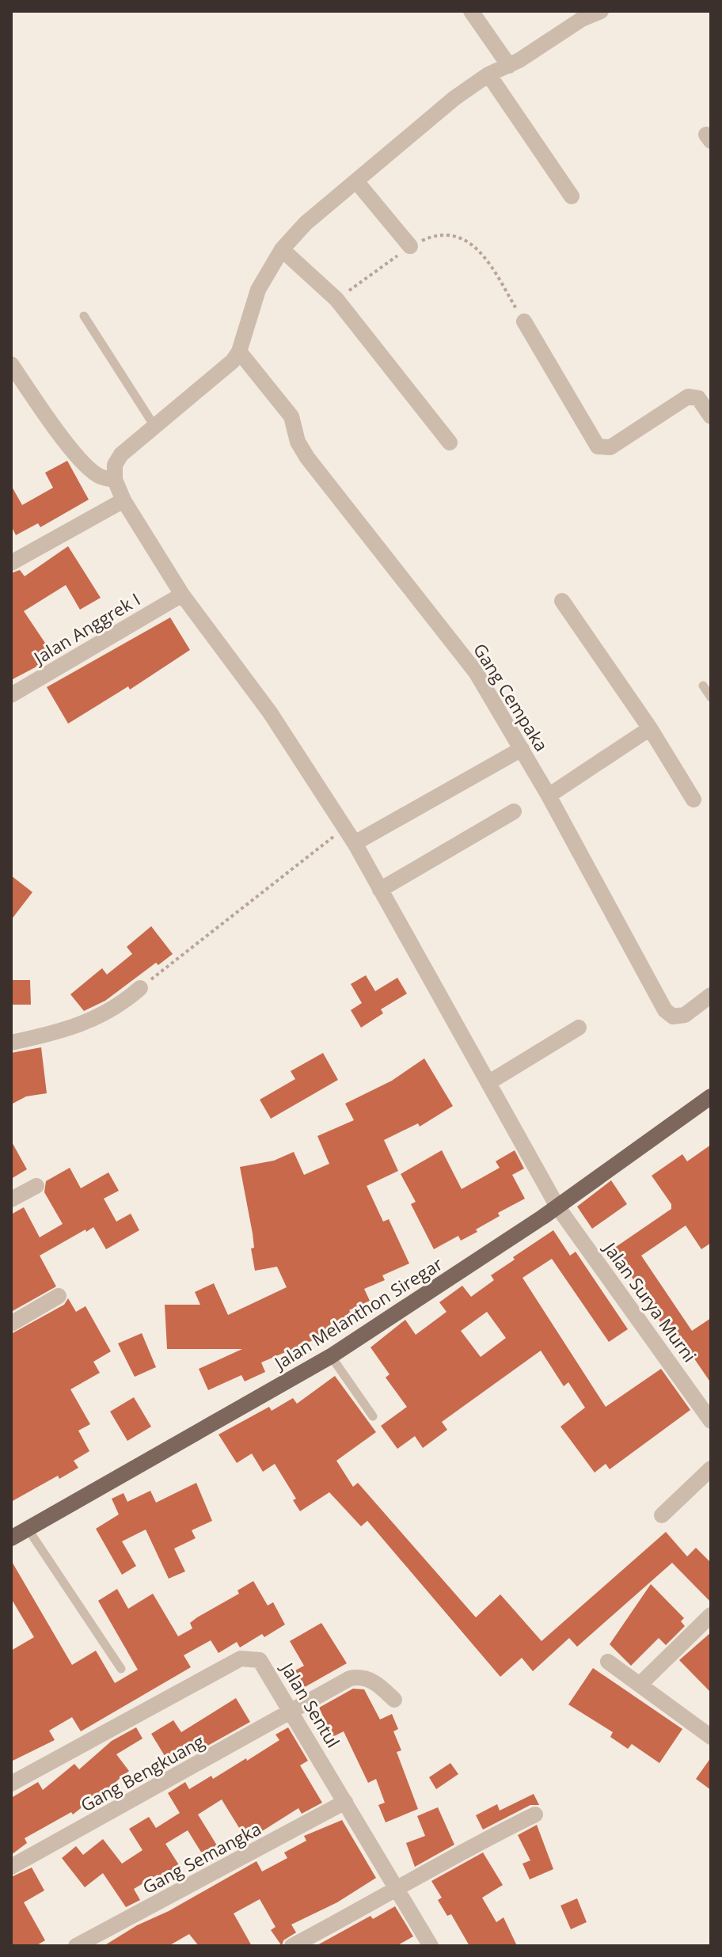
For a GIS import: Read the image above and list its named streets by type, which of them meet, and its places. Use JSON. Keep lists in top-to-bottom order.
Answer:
{
  "streets": {
    "main road": ["Jalan Melanthon Siregar"],
    "street": [
      "Jalan Anggrek I",
      "Gang Cempaka",
      "Jalan Surya Murni",
      "Jalan Sentul",
      "Gang Bengkuang",
      "Gang Semangka"
    ]
  },
  "crossings": [
    ["Jalan Anggrek I", "Jalan Surya Murni"],
    ["Jalan Surya Murni", "Jalan Melanthon Siregar"],
    ["Jalan Sentul", "Gang Bengkuang"],
    ["Jalan Sentul", "Gang Semangka"]
  ]
}
